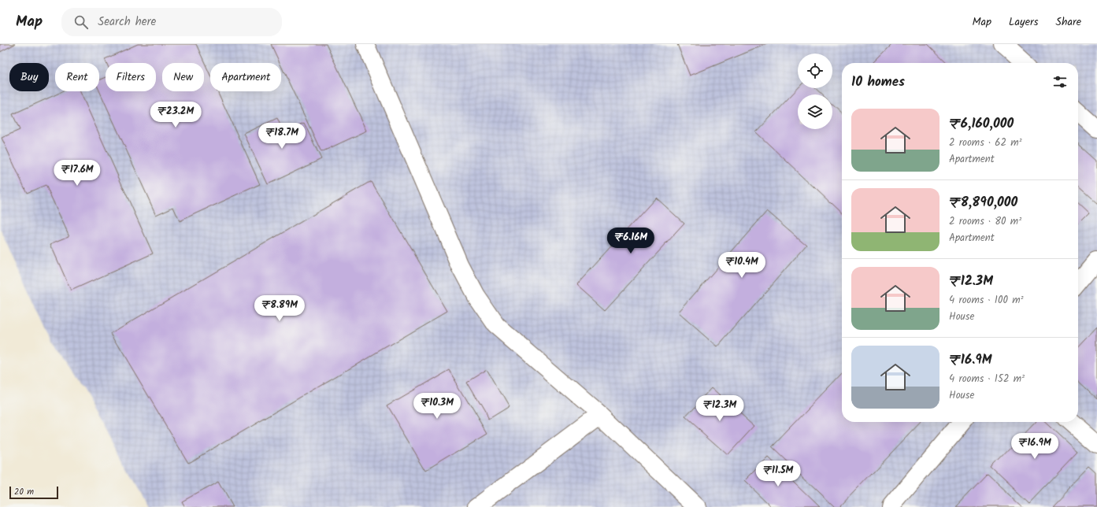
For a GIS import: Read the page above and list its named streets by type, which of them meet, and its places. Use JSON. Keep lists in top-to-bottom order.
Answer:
{
  "scale_bar": "20 m",
  "page": {
    "header": "Map",
    "search": "Search here",
    "nav": ["Map", "Layers", "Share"],
    "chip": [
      "Buy",
      "Rent",
      "Filters",
      "New",
      "Apartment"
    ],
    "heading": "10 homes",
    "list": [
      {
        "name": "₹6,160,000",
        "note": "2 rooms · 62 m² · Apartment"
      },
      {
        "name": "₹8,890,000",
        "note": "2 rooms · 80 m² · Apartment"
      },
      {
        "name": "₹12.3M",
        "note": "4 rooms · 100 m² · House"
      },
      {
        "name": "₹16.9M",
        "note": "4 rooms · 152 m² · House"
      }
    ],
    "price": [
      "₹23.2M",
      "₹18.7M",
      "₹17.6M",
      "₹6.16M",
      "₹10.4M",
      "₹8.89M",
      "₹10.3M",
      "₹12.3M",
      "₹16.9M",
      "₹11.5M"
    ],
    "scale": "20 m"
  }
}
